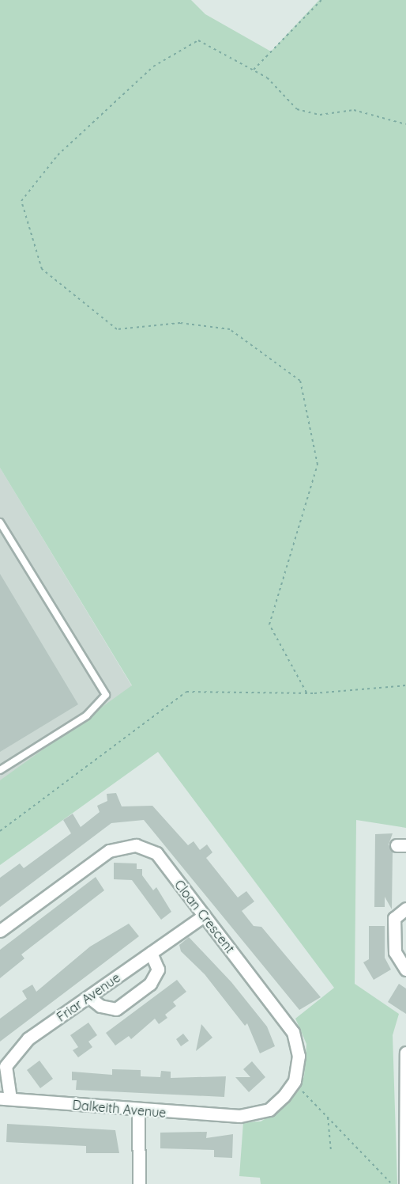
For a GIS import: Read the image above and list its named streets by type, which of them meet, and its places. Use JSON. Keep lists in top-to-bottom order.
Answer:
{
  "streets": {
    "street": ["Cloan Crescent", "Friar Avenue", "Dalkeith Avenue"]
  },
  "crossings": [
    ["Cloan Crescent", "Friar Avenue"],
    ["Cloan Crescent", "Dalkeith Avenue"],
    ["Friar Avenue", "Dalkeith Avenue"]
  ]
}
